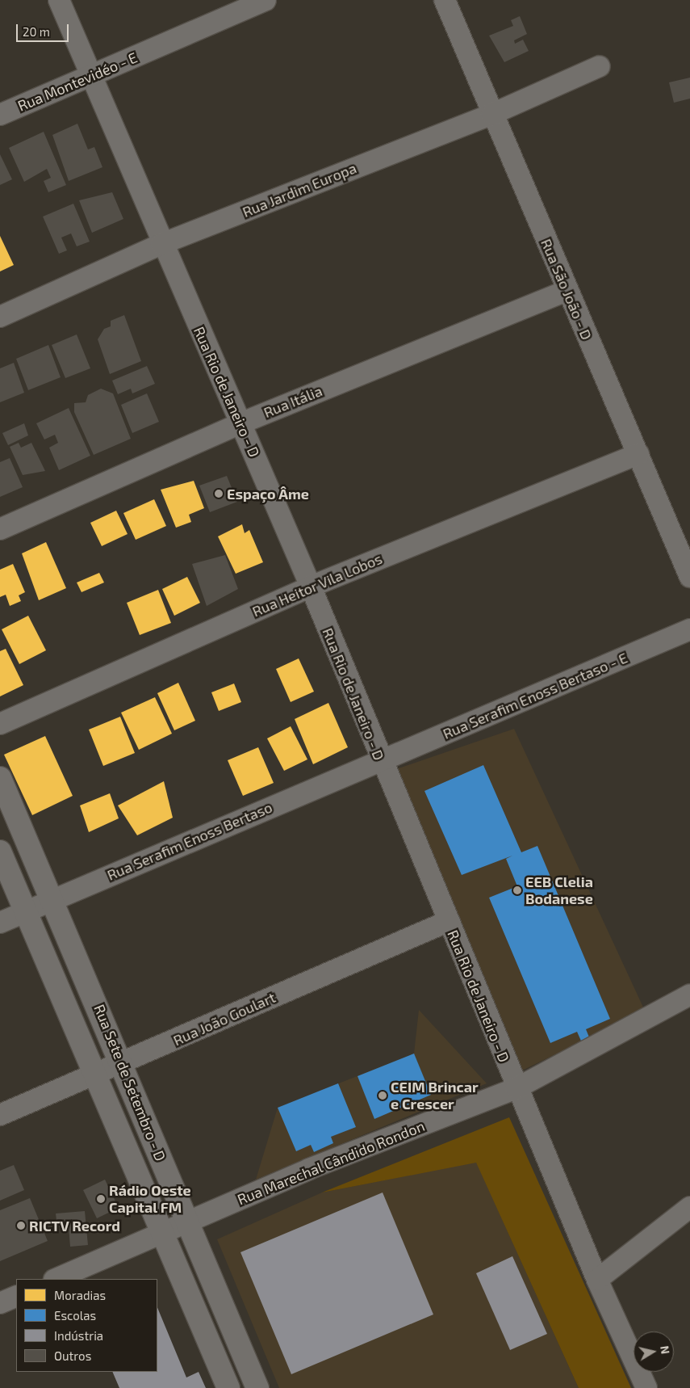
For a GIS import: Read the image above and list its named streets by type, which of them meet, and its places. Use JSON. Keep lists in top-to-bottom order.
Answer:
{
  "streets": {
    "street": [
      "Rua Montevidéo - E",
      "Rua Jardim Europa",
      "Rua São João - D",
      "Rua Rio de Janeiro - D",
      "Rua Itália",
      "Rua Heitor Vila Lobos",
      "Rua Serafim Enoss Bertaso - E",
      "Rua Serafim Enoss Bertaso",
      "Rua João Goulart",
      "Rua Sete de Setembro - D",
      "Rua Marechal Cândido Rondon"
    ]
  },
  "crossings": [
    ["Rua Montevidéo - E", "Rua Rio de Janeiro - D"],
    ["Rua Jardim Europa", "Rua São João - D"],
    ["Rua Jardim Europa", "Rua Rio de Janeiro - D"],
    ["Rua São João - D", "Rua Itália"],
    ["Rua São João - D", "Rua Heitor Vila Lobos"],
    ["Rua Rio de Janeiro - D", "Rua Itália"],
    ["Rua Rio de Janeiro - D", "Rua Heitor Vila Lobos"],
    ["Rua Rio de Janeiro - D", "Rua Serafim Enoss Bertaso - E"],
    ["Rua Rio de Janeiro - D", "Rua Serafim Enoss Bertaso"],
    ["Rua Rio de Janeiro - D", "Rua João Goulart"],
    ["Rua Rio de Janeiro - D", "Rua Marechal Cândido Rondon"],
    ["Rua Serafim Enoss Bertaso - E", "Rua Serafim Enoss Bertaso"],
    ["Rua Serafim Enoss Bertaso", "Rua Sete de Setembro - D"],
    ["Rua João Goulart", "Rua Sete de Setembro - D"],
    ["Rua Sete de Setembro - D", "Rua Marechal Cândido Rondon"]
  ],
  "places": [
    "Espaço Âme",
    "EEB Clelia Bodanese",
    "CEIM Brincar e Crescer",
    "Rádio Oeste Capital FM",
    "RICTV Record"
  ],
  "legend": [
    "Moradias",
    "Escolas",
    "Indústria",
    "Outros"
  ],
  "scale_bar": "20 m",
  "north": "right"
}
